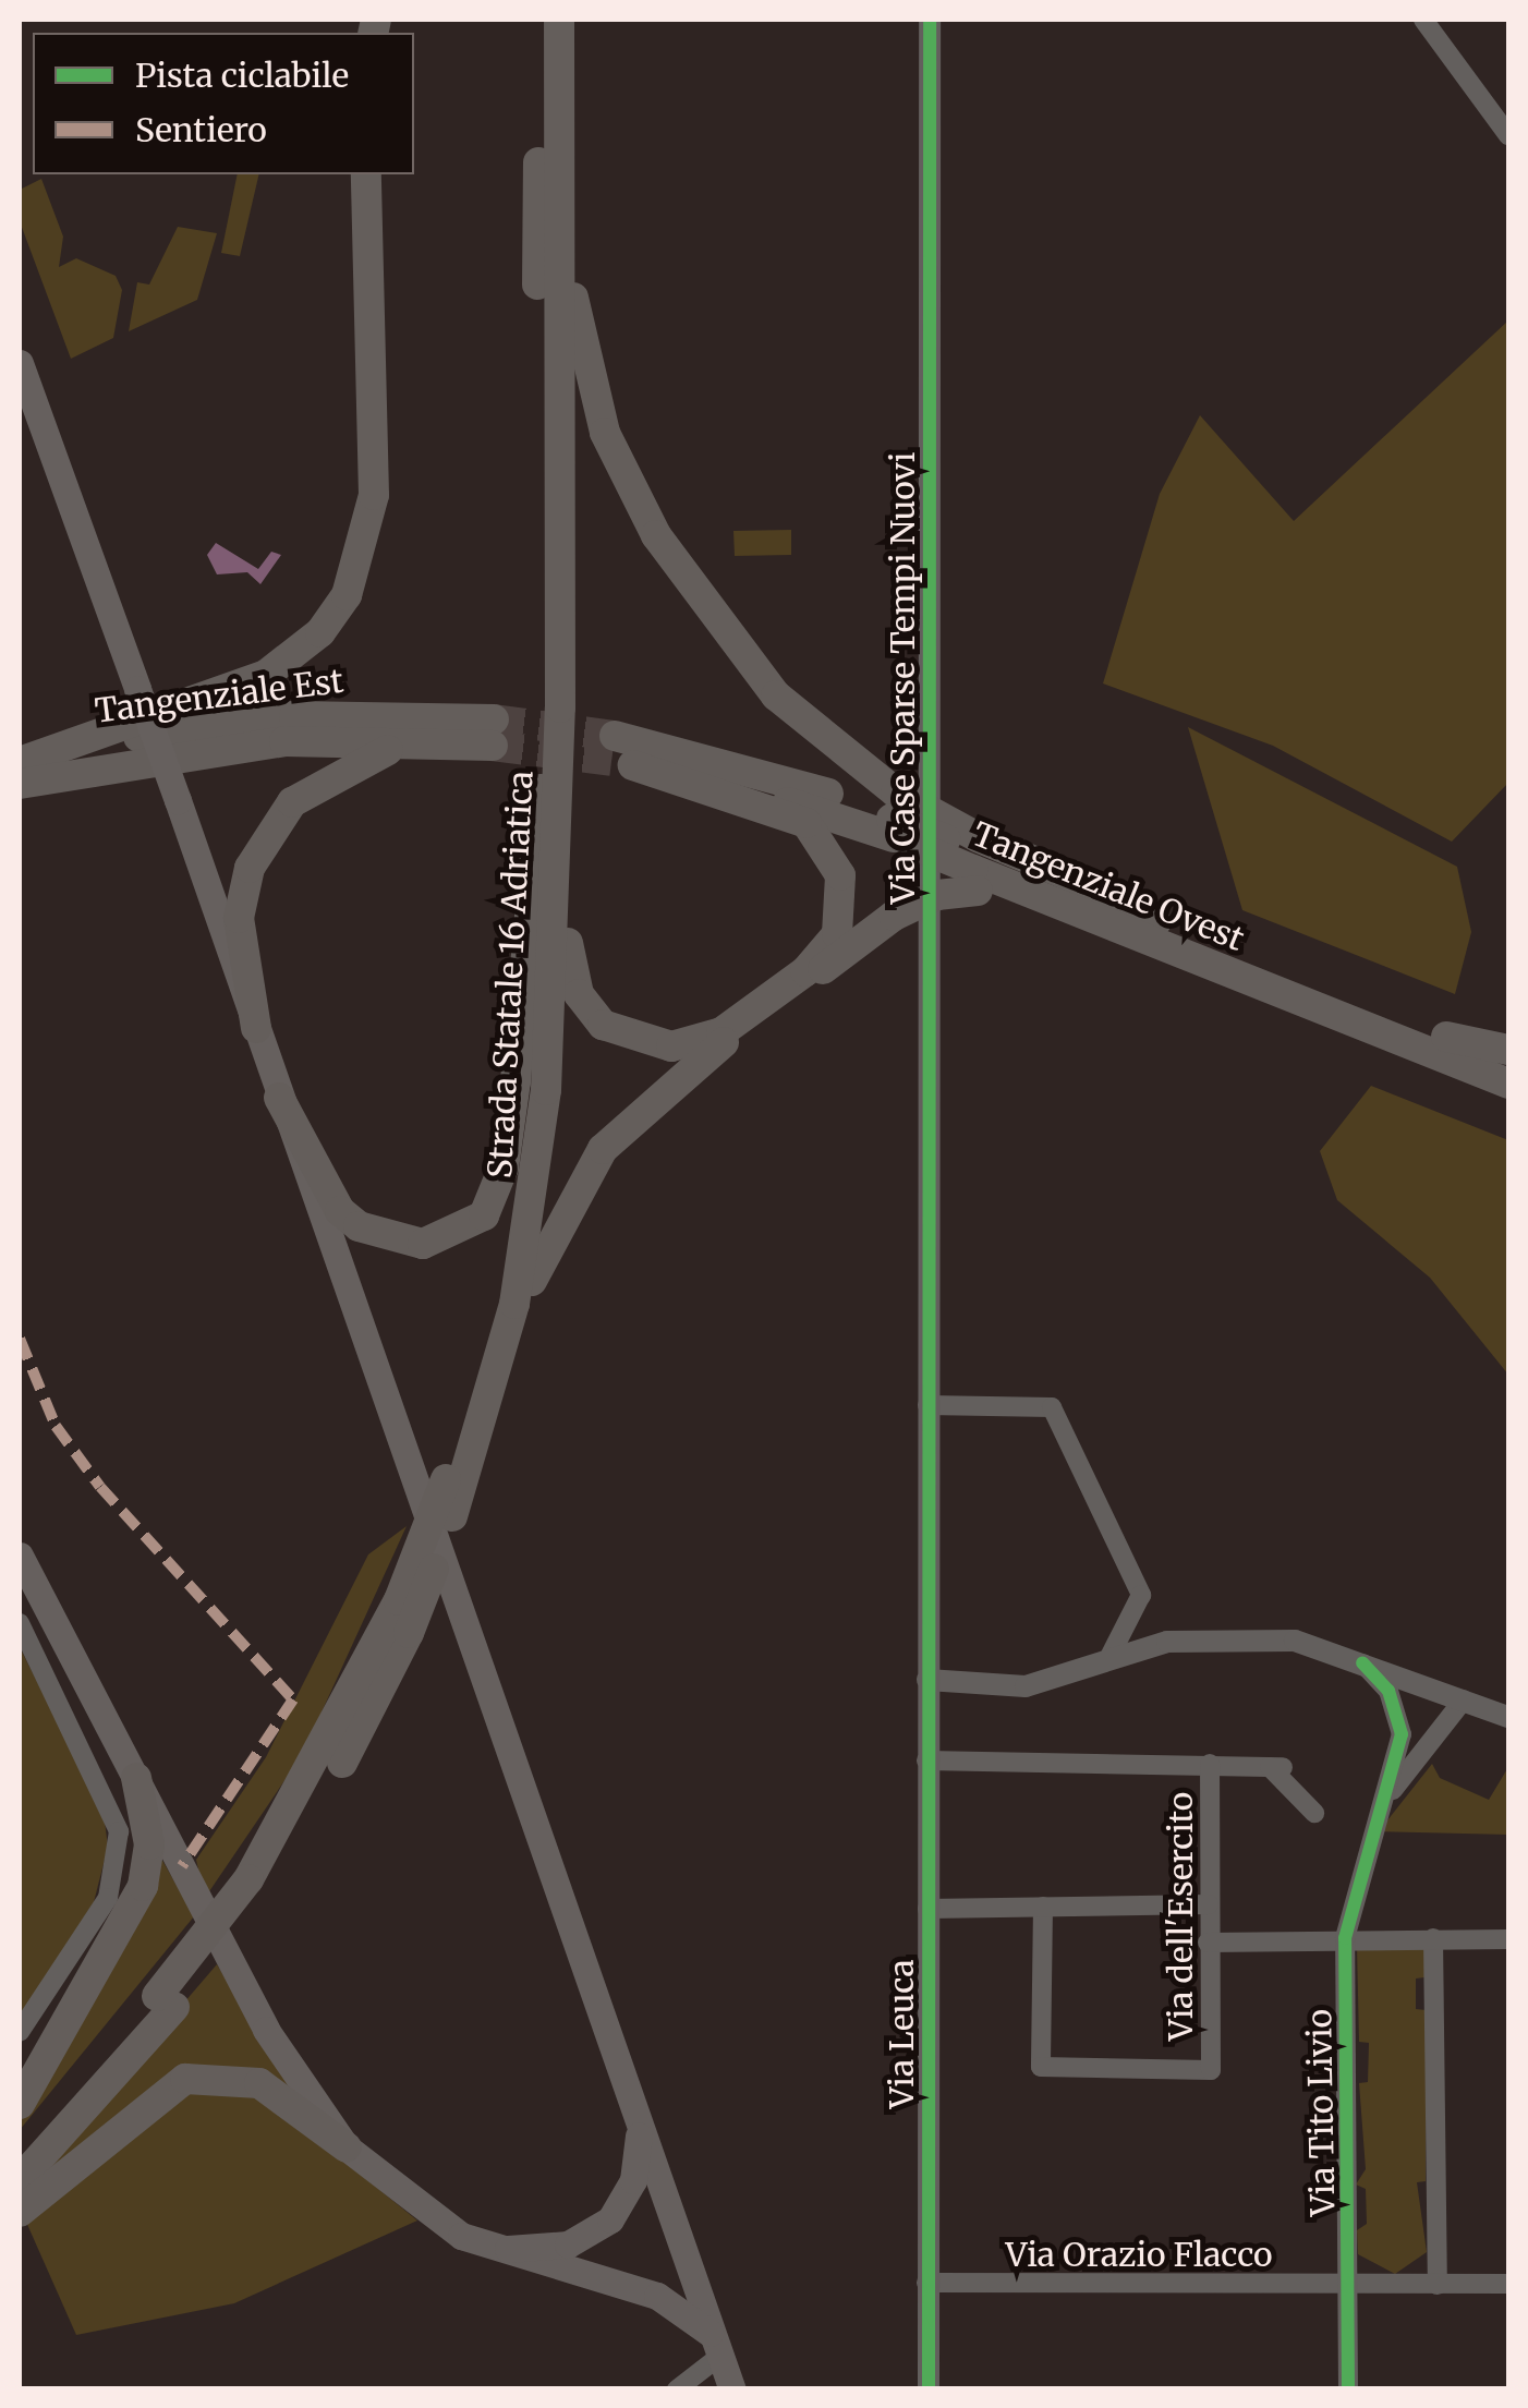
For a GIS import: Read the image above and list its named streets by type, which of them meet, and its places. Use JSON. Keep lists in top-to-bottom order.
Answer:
{
  "streets": {
    "highway": ["Tangenziale Est", "Tangenziale Ovest", "Strada Statale 16 Adriatica"],
    "street": [
      "Via Case Sparse Tempi Nuovi",
      "Via dell'Esercito",
      "Via Leuca",
      "Via Tito Livio",
      "Via Orazio Flacco"
    ]
  },
  "crossings": [
    ["Via Case Sparse Tempi Nuovi", "Via Leuca"],
    ["Tangenziale Ovest", "Strada Statale 16 Adriatica"],
    ["Via Leuca", "Via Orazio Flacco"],
    ["Via Tito Livio", "Via Orazio Flacco"]
  ],
  "legend": ["Pista ciclabile", "Sentiero"]
}
